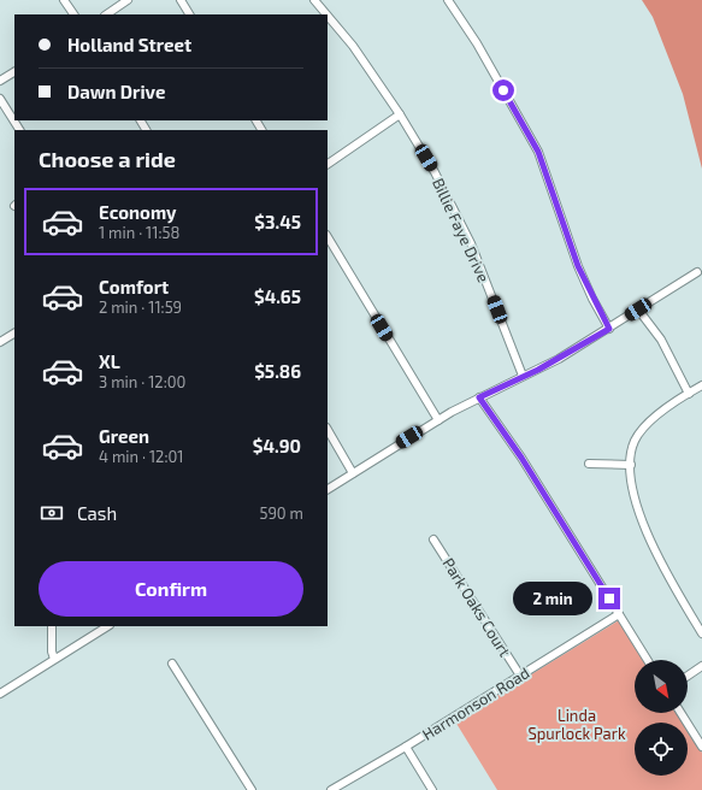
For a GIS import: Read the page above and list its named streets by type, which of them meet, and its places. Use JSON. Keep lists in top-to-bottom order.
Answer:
{
  "streets": {
    "street": ["Billie Faye Drive", "Park Oaks Court", "Harmonson Road"]
  },
  "crossings": [
    ["Park Oaks Court", "Harmonson Road"]
  ],
  "parks": ["Linda Spurlock Park"],
  "north": "bottom right",
  "page": {
    "banner": ["Holland Street", "Dawn Drive"],
    "heading": "Choose a ride",
    "list": [
      {
        "name": "Economy",
        "note": "1 min · 11:58",
        "value": "$3.45"
      },
      {
        "name": "Comfort",
        "note": "2 min · 11:59",
        "value": "$4.65"
      },
      {
        "name": "XL",
        "note": "3 min · 12:00",
        "value": "$5.86"
      },
      {
        "name": "Green",
        "note": "4 min · 12:01",
        "value": "$4.90"
      }
    ],
    "pay": ["Cash", "590 m"],
    "buttons": "Confirm",
    "bubble": "2 min"
  }
}
